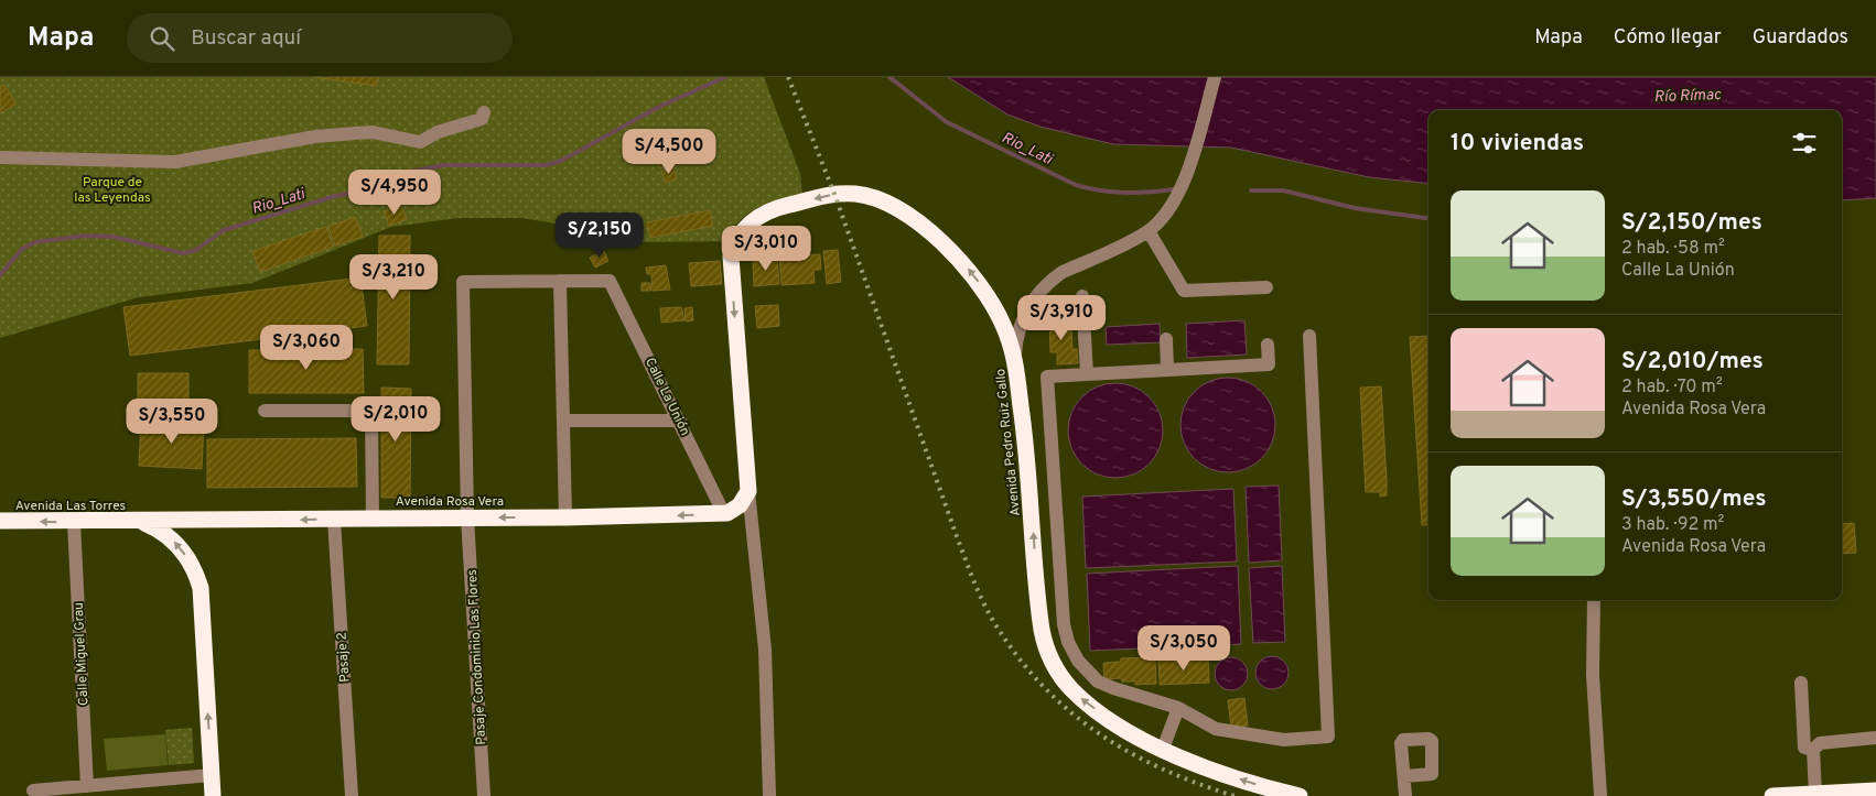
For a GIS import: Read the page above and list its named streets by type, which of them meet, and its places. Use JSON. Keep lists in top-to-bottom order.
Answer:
{
  "streets": {
    "highway": ["Avenida Pedro Ruiz Gallo", "Avenida Rosa Vera", "Avenida Las Torres"],
    "street": [
      "Calle La Unión",
      "Calle Miguel Grau",
      "Pasaje 2",
      "Pasaje Condominio Las Flores"
    ]
  },
  "crossings": [
    ["Calle La Unión", "Avenida Rosa Vera"],
    ["Calle La Unión", "Pasaje Condominio Las Flores"],
    ["Avenida Rosa Vera", "Avenida Las Torres"],
    ["Avenida Rosa Vera", "Pasaje 2"],
    ["Avenida Rosa Vera", "Pasaje Condominio Las Flores"],
    ["Avenida Las Torres", "Calle Miguel Grau"]
  ],
  "one_way": ["Avenida Rosa Vera", "Avenida Las Torres"],
  "water": ["Río Rímac", "Rio_Lati"],
  "parks": ["Parque de las Leyendas"],
  "page": {
    "header": "Mapa",
    "search": "Buscar aquí",
    "nav": ["Mapa", "Cómo llegar", "Guardados"],
    "heading": "10 viviendas",
    "price": [
      "S/4,500",
      "S/4,950",
      "S/2,150",
      "S/3,010",
      "S/3,210",
      "S/3,910",
      "S/3,060",
      "S/2,010",
      "S/3,550",
      "S/3,050"
    ],
    "list": [
      {
        "name": "S/2,150/mes",
        "note": "2 hab. · 58 m² · Calle La Unión"
      },
      {
        "name": "S/2,010/mes",
        "note": "2 hab. · 70 m² · Avenida Rosa Vera"
      },
      {
        "name": "S/3,550/mes",
        "note": "3 hab. · 92 m² · Avenida Rosa Vera"
      }
    ]
  }
}
